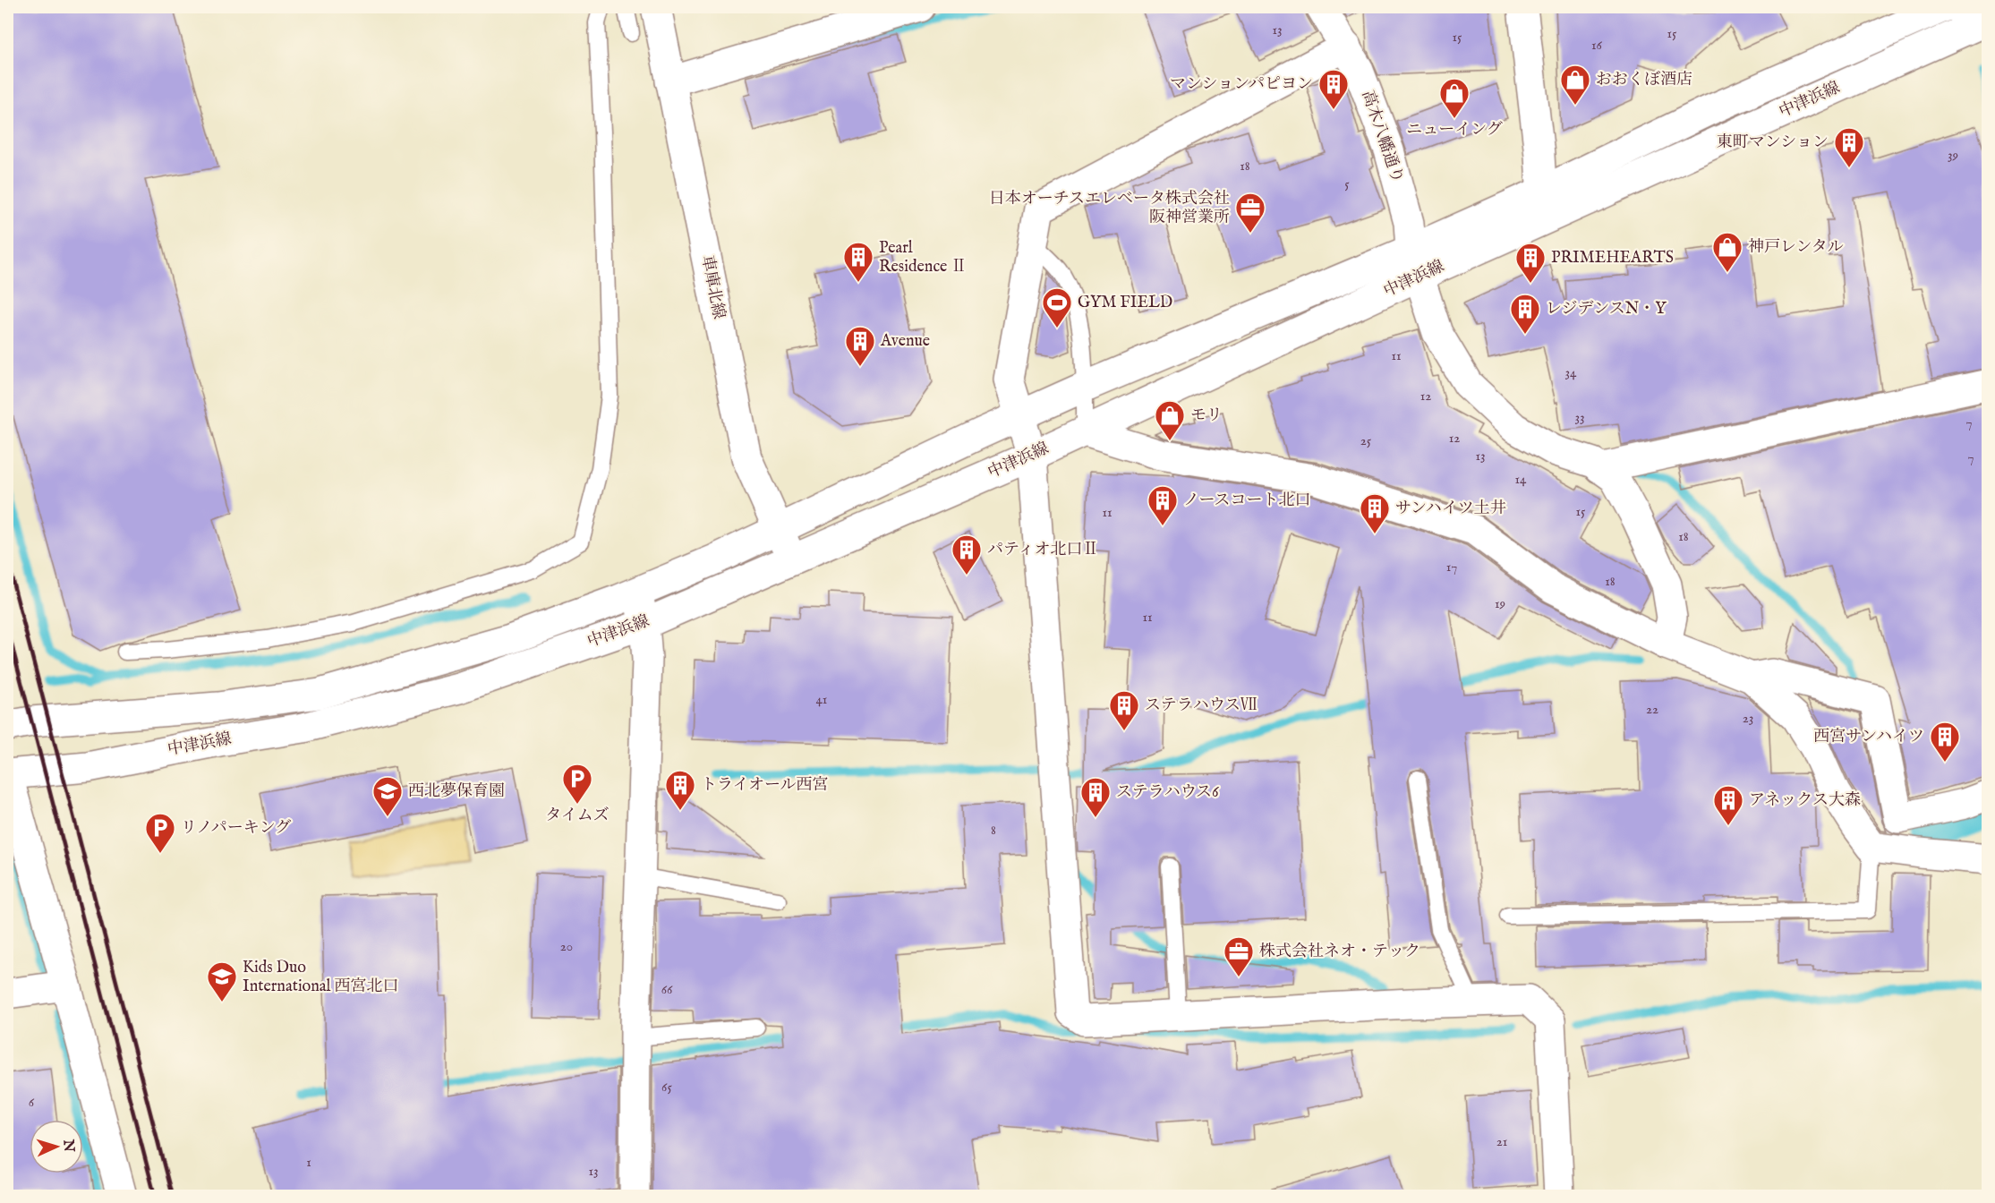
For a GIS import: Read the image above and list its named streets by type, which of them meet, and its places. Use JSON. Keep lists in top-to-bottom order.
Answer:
{
  "streets": {
    "street": ["中津浜線", "高木八幡通り", "車庫北線"]
  },
  "crossings": [
    ["中津浜線", "高木八幡通り"],
    ["中津浜線", "車庫北線"]
  ],
  "places": {
    "shop": [
      "おおくぼ酒店",
      "ニューイング",
      "神戸レンタル",
      "モリ"
    ],
    "building": [
      "マンションパピヨン",
      "東町マンション",
      "Pearl Residence Ⅱ",
      "PRIMEHEARTS",
      "レジデンスN・Y",
      "Avenue",
      "ノースコート北口",
      "サンハイツ土井",
      "パティオ北口Ⅱ",
      "ステラハウスⅦ",
      "西宮サンハイツ",
      "トライオール西宮",
      "ステラハウス6",
      "アネックス大森"
    ],
    "office": ["日本オーチスエレベータ株式会社 阪神営業所", "株式会社ネオ・テック"],
    "sports": ["GYM FIELD"],
    "parking": ["タイムズ", "リノパーキング"],
    "school or university": ["西北夢保育園", "Kids Duo International 西宮北口"]
  },
  "house_numbers": [
    "13",
    "15",
    "15",
    "16",
    "39",
    "18",
    "5",
    "11",
    "34",
    "12",
    "33",
    "7",
    "12",
    "25",
    "13",
    "7",
    "14",
    "15",
    "11",
    "18",
    "17",
    "18",
    "19",
    "11",
    "41",
    "22",
    "23",
    "8",
    "20",
    "66",
    "65",
    "6",
    "21",
    "1",
    "13"
  ],
  "north": "right"
}
